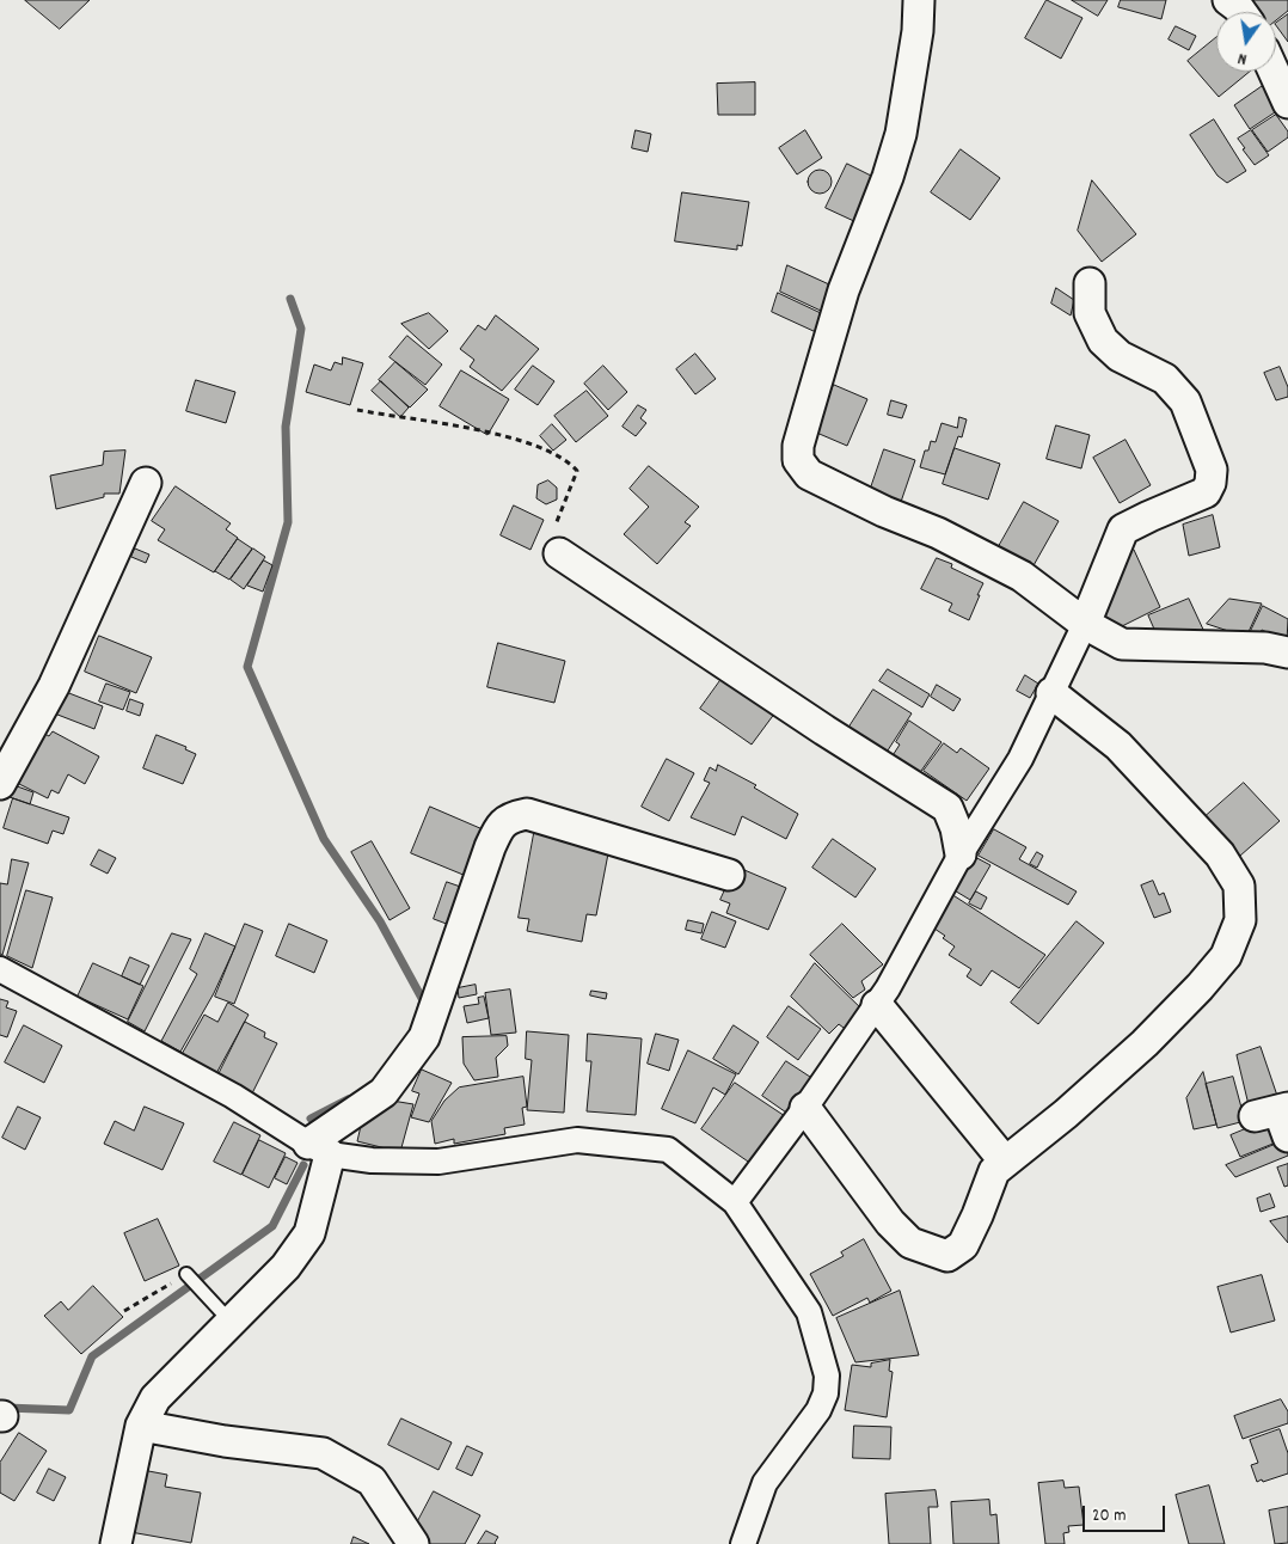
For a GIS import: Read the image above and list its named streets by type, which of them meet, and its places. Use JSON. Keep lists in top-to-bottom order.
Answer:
{
  "scale_bar": "20 m",
  "north": "bottom"
}
